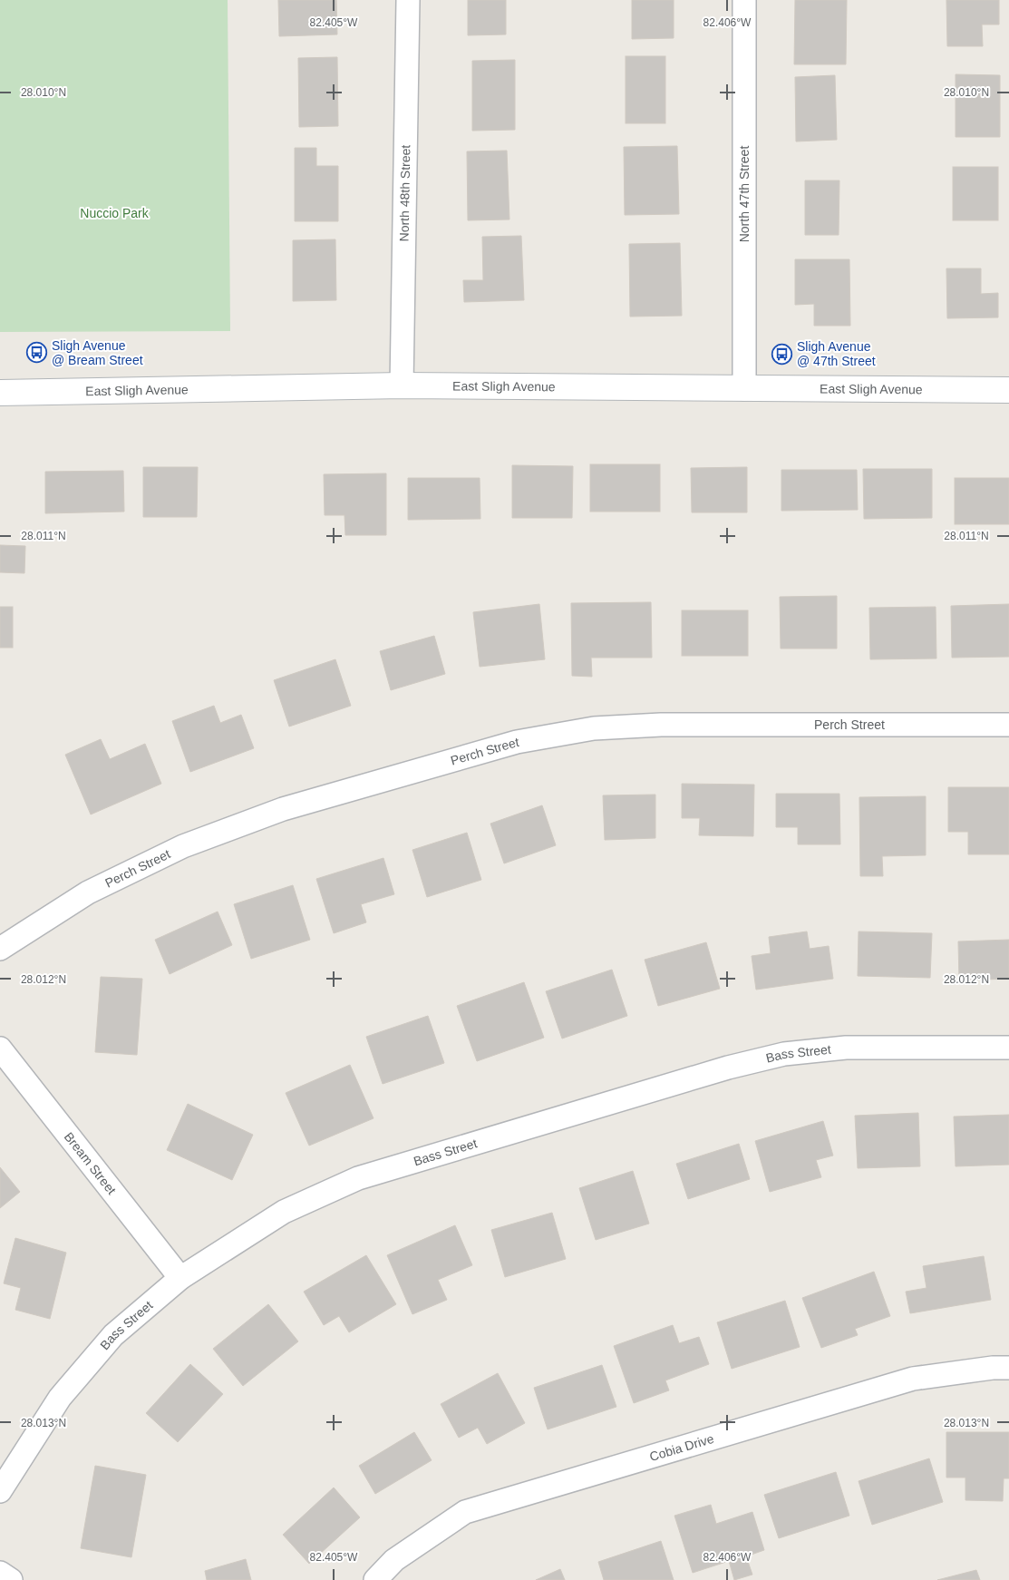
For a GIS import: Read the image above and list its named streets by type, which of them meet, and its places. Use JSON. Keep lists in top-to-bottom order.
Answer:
{
  "streets": {
    "street": [
      "North 48th Street",
      "North 47th Street",
      "East Sligh Avenue",
      "Perch Street",
      "Bass Street",
      "Bream Street",
      "Cobia Drive"
    ]
  },
  "crossings": [
    ["North 48th Street", "East Sligh Avenue"],
    ["North 47th Street", "East Sligh Avenue"],
    ["Bass Street", "Bream Street"]
  ],
  "parks": ["Nuccio Park"],
  "places": {
    "bus stop": ["Sligh Avenue @ Bream Street", "Sligh Avenue @ 47th Street"]
  },
  "coordinates": [
    "82.405°W",
    "82.406°W",
    "28.010°N",
    "28.011°N",
    "28.012°N",
    "28.013°N"
  ]
}
